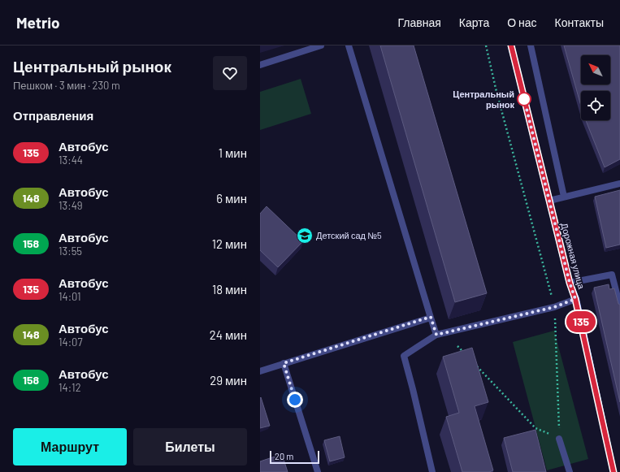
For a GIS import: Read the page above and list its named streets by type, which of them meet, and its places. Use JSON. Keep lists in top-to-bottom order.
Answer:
{
  "streets": {
    "main road": ["Дорожная улица"]
  },
  "places": {
    "other": ["Центральный рынок"],
    "school or university": ["Детский сад №5"]
  },
  "lines": ["bus line 135"],
  "scale_bar": "20 m",
  "north": "top left",
  "page": {
    "header": "Metrio",
    "nav": [
      "Главная",
      "Карта",
      "О нас",
      "Контакты"
    ],
    "heading": [
      ["Центральный рынок", "Пешком · 3 мин · 230 m"],
      "Отправления"
    ],
    "on_map": "135",
    "list": [
      {
        "mark": "135",
        "name": "Автобус",
        "note": "13:44",
        "value": "1 мин"
      },
      {
        "mark": "148",
        "name": "Автобус",
        "note": "13:49",
        "value": "6 мин"
      },
      {
        "mark": "158",
        "name": "Автобус",
        "note": "13:55",
        "value": "12 мин"
      },
      {
        "mark": "135",
        "name": "Автобус",
        "note": "14:01",
        "value": "18 мин"
      },
      {
        "mark": "148",
        "name": "Автобус",
        "note": "14:07",
        "value": "24 мин"
      },
      {
        "mark": "158",
        "name": "Автобус",
        "note": "14:12",
        "value": "29 мин"
      }
    ],
    "buttons": ["Маршрут", "Билеты"],
    "scale": "20 m"
  }
}
